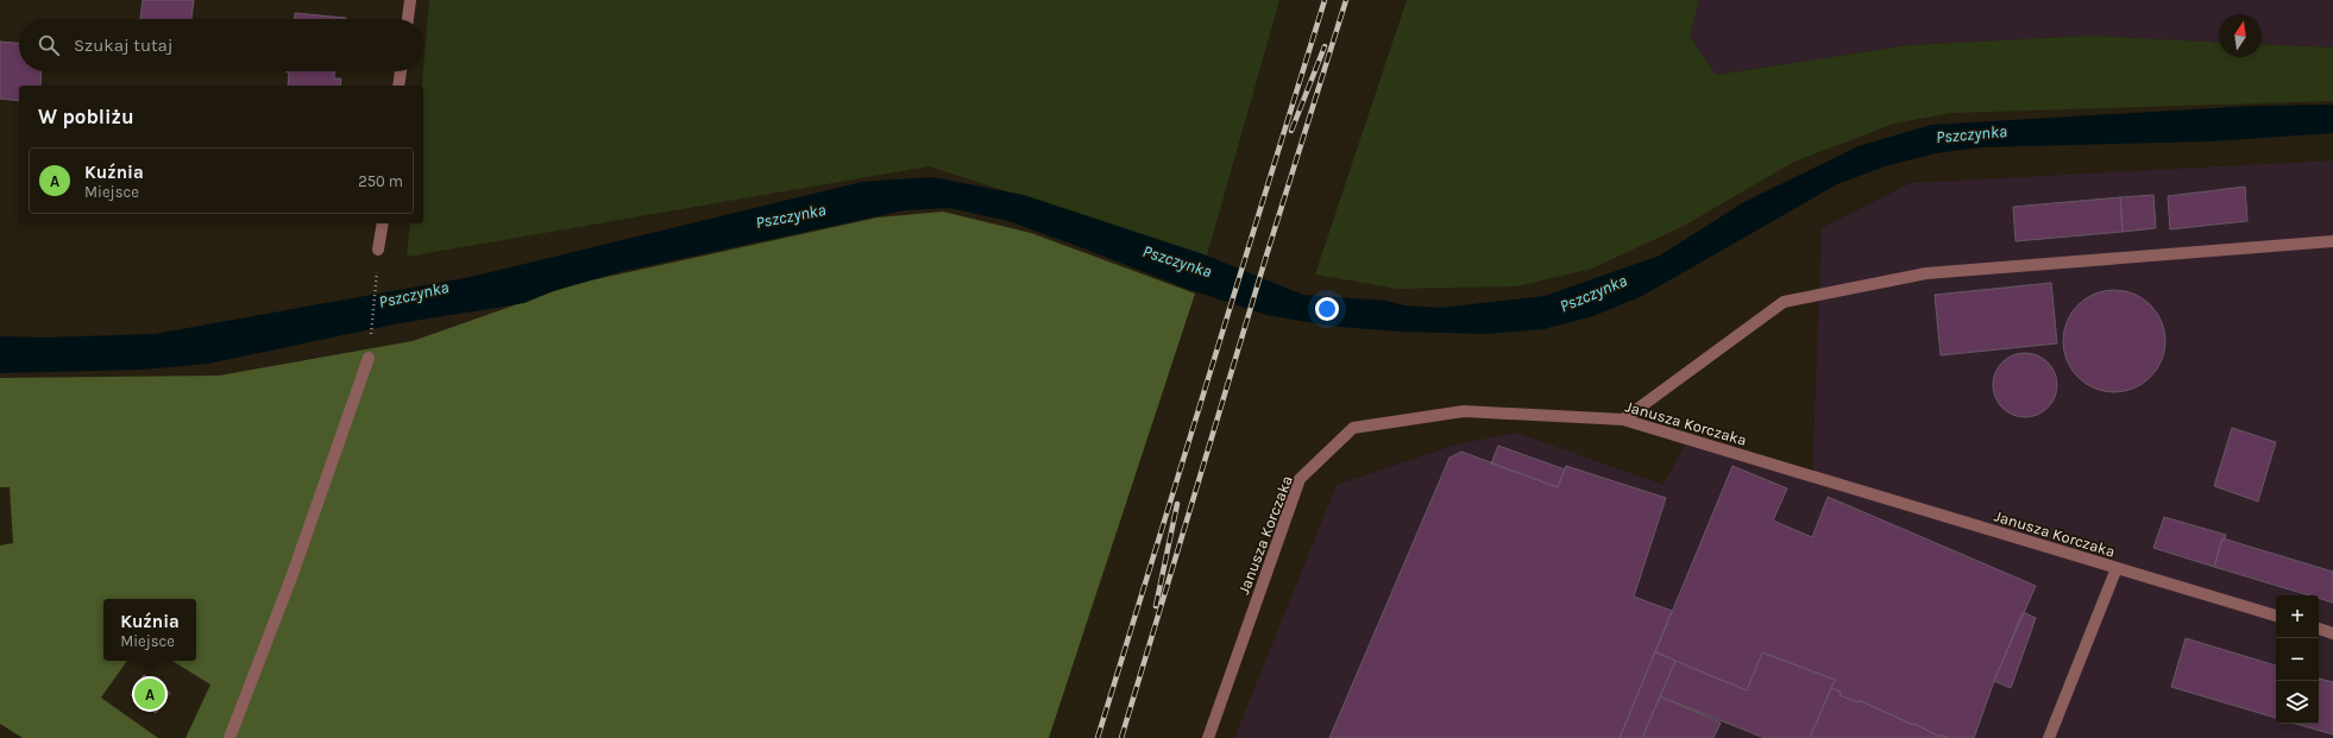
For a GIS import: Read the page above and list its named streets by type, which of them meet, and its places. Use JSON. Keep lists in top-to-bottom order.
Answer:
{
  "streets": {
    "street": ["Janusza Korczaka"]
  },
  "water": ["Pszczynka"],
  "north": "top",
  "page": {
    "search": "Szukaj tutaj",
    "heading": "W pobliżu",
    "list": [
      {
        "mark": "A",
        "name": "Kuźnia",
        "note": "Miejsce",
        "value": "250 m"
      }
    ],
    "map_buttons": ["+", "−"],
    "popup": ["Kuźnia", "Miejsce"],
    "pins": "A"
  }
}
